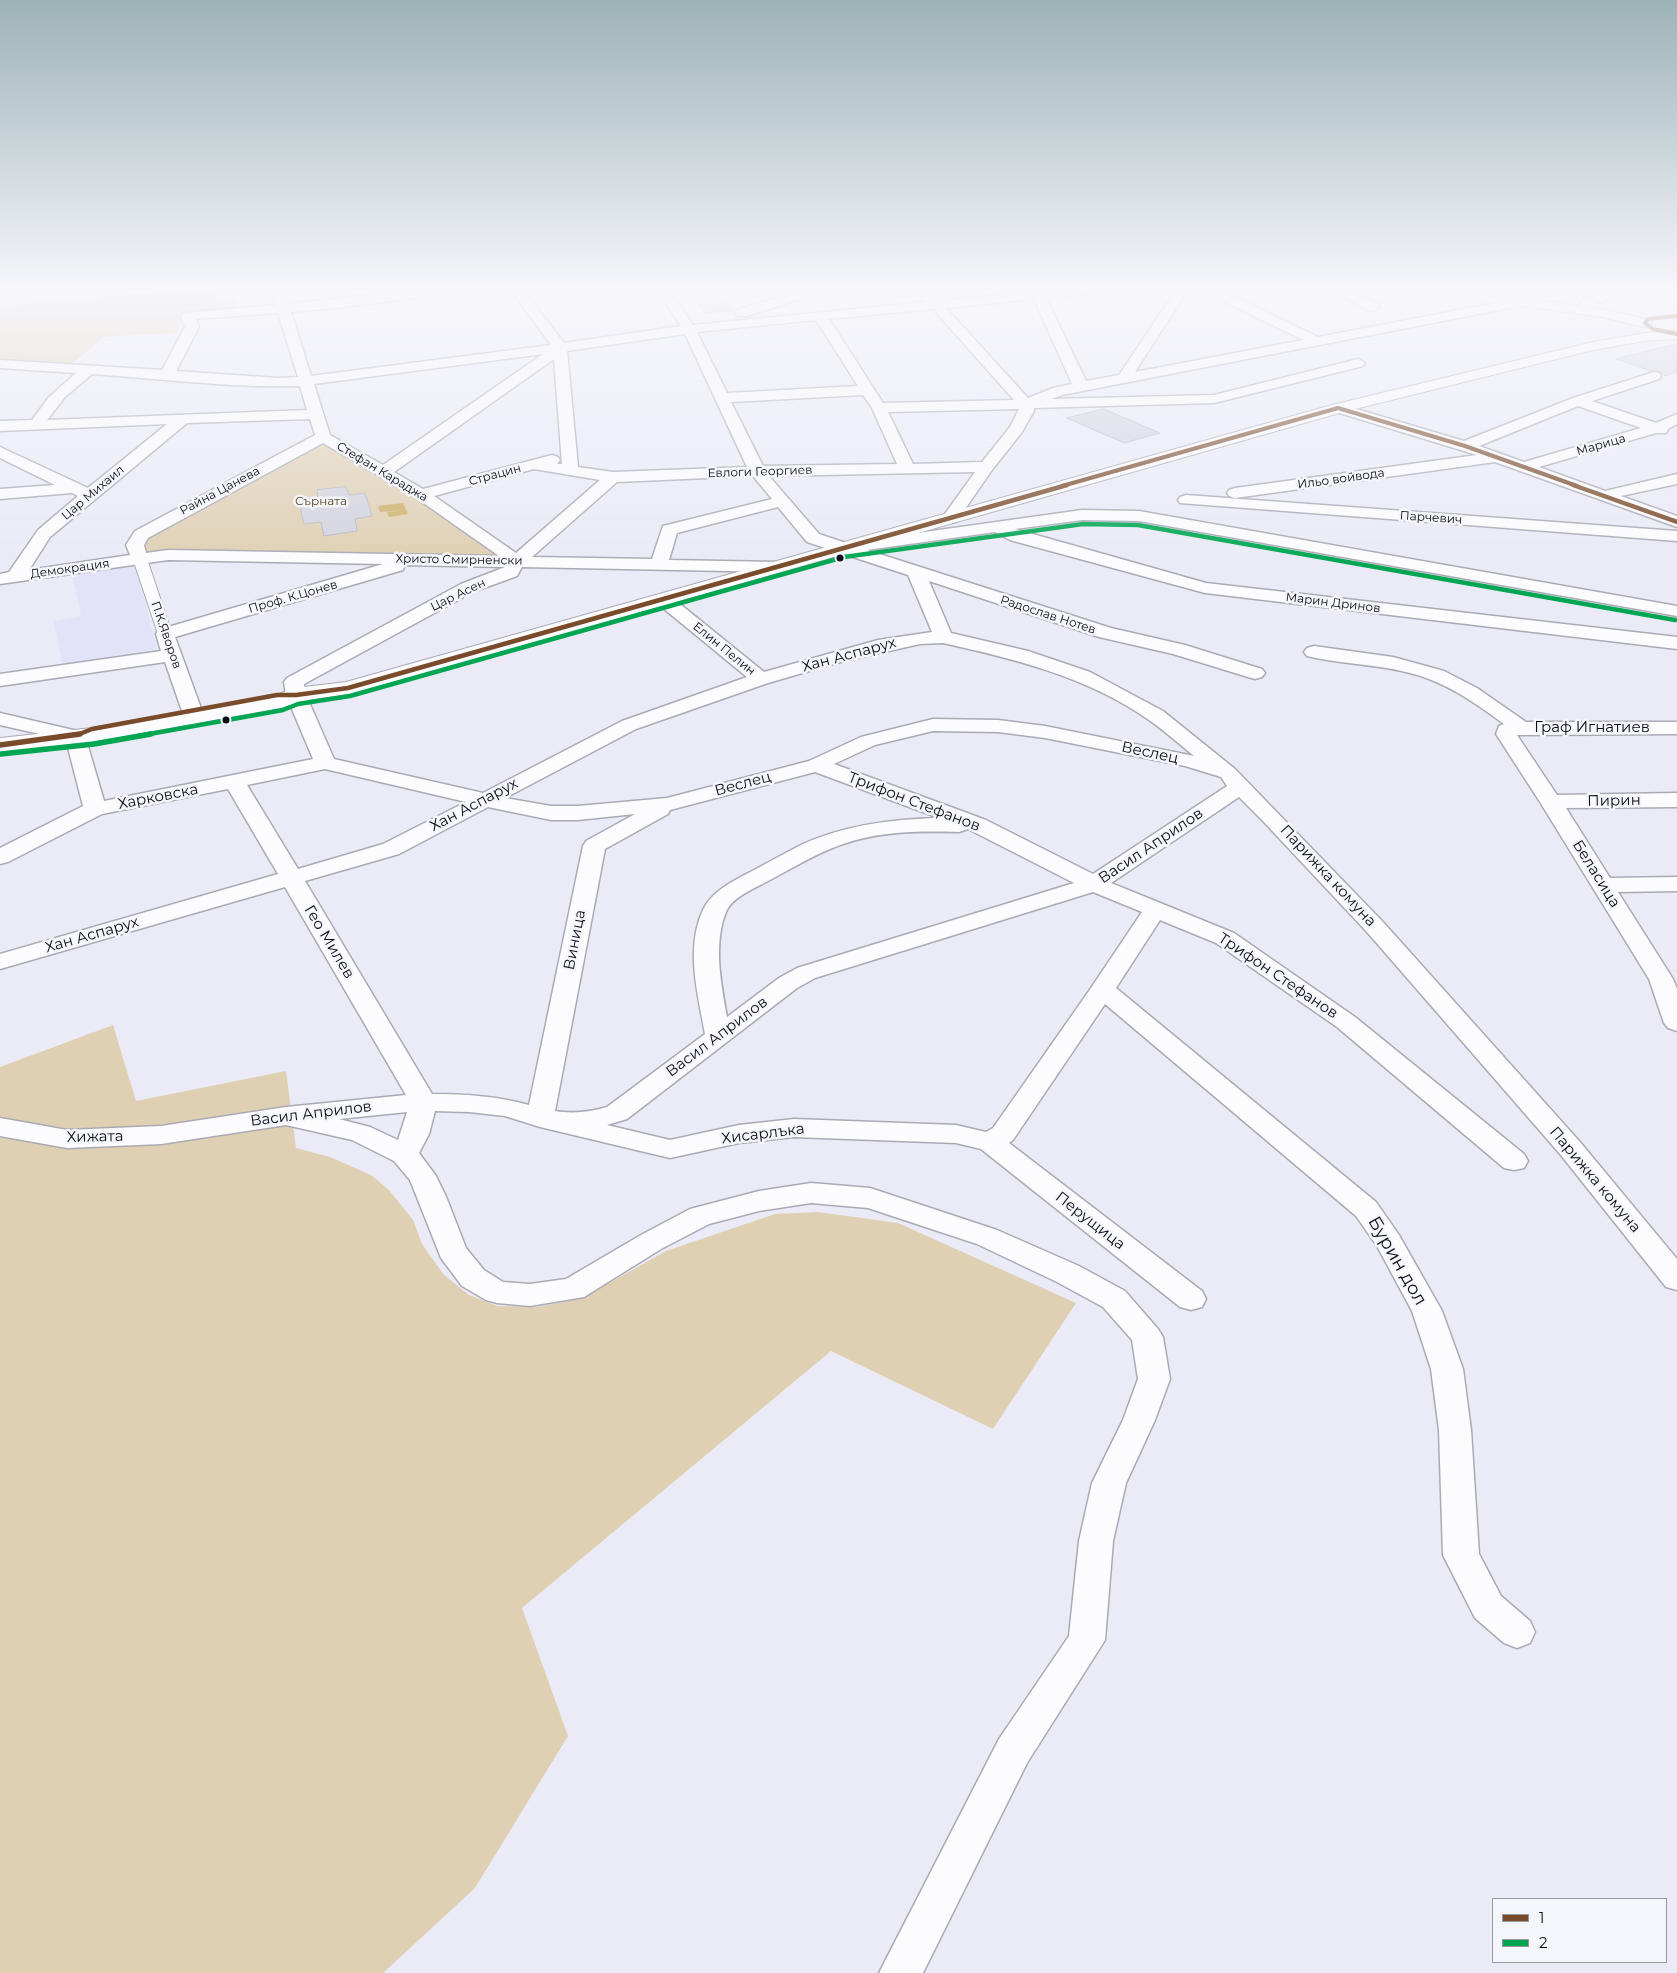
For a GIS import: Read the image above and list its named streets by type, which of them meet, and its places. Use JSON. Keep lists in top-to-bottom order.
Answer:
{
  "streets": {
    "street": [
      "Марица",
      "Стефан Караджа",
      "Евлоги Георгиев",
      "Страцин",
      "Ильо войвода",
      "Райна Цанева",
      "Цар Михаил",
      "Парчевич",
      "Христо Смирненски",
      "Демокрация",
      "Цар Асен",
      "Проф. К.Цонев",
      "Марин Дринов",
      "Радослав Нотев",
      "П.К.Яворов",
      "Елин Пелин",
      "Хан Аспарух",
      "Граф Игнатиев",
      "Веслец",
      "Харковска",
      "Пирин",
      "Трифон Стефанов",
      "Васил Априлов",
      "Беласица",
      "Парижка комуна",
      "Виница",
      "Гео Милев",
      "Хисарлъка",
      "Хижата",
      "Перущица",
      "Бурин дол"
    ]
  },
  "crossings": [
    ["Стефан Караджа", "Страцин"],
    ["Стефан Караджа", "Райна Цанева"],
    ["Стефан Караджа", "Христо Смирненски"],
    ["Стефан Караджа", "Цар Асен"],
    ["Евлоги Георгиев", "Страцин"],
    ["Евлоги Георгиев", "Цар Асен"],
    ["Евлоги Георгиев", "Радослав Нотев"],
    ["Ильо войвода", "Парчевич"],
    ["Райна Цанева", "Христо Смирненски"],
    ["Райна Цанева", "Демокрация"],
    ["Райна Цанева", "П.К.Яворов"],
    ["Цар Михаил", "Демокрация"],
    ["Христо Смирненски", "Демокрация"],
    ["Христо Смирненски", "Цар Асен"],
    ["Христо Смирненски", "Проф. К.Цонев"],
    ["Христо Смирненски", "П.К.Яворов"],
    ["Демокрация", "П.К.Яворов"],
    ["Проф. К.Цонев", "П.К.Яворов"],
    ["Елин Пелин", "Хан Аспарух"],
    ["Хан Аспарух", "Веслец"],
    ["Хан Аспарух", "Парижка комуна"],
    ["Хан Аспарух", "Гео Милев"],
    ["Граф Игнатиев", "Беласица"],
    ["Веслец", "Харковска"],
    ["Веслец", "Трифон Стефанов"],
    ["Веслец", "Васил Априлов"],
    ["Веслец", "Парижка комуна"],
    ["Веслец", "Виница"],
    ["Харковска", "Гео Милев"],
    ["Пирин", "Беласица"],
    ["Трифон Стефанов", "Васил Априлов"],
    ["Васил Априлов", "Парижка комуна"],
    ["Васил Априлов", "Виница"],
    ["Васил Априлов", "Гео Милев"],
    ["Васил Априлов", "Хисарлъка"],
    ["Васил Априлов", "Хижата"],
    ["Виница", "Хисарлъка"],
    ["Хисарлъка", "Перущица"]
  ],
  "parks": ["Сърната"],
  "lines": ["transit line 1", "transit line 2"],
  "legend": ["1", "2"]
}
